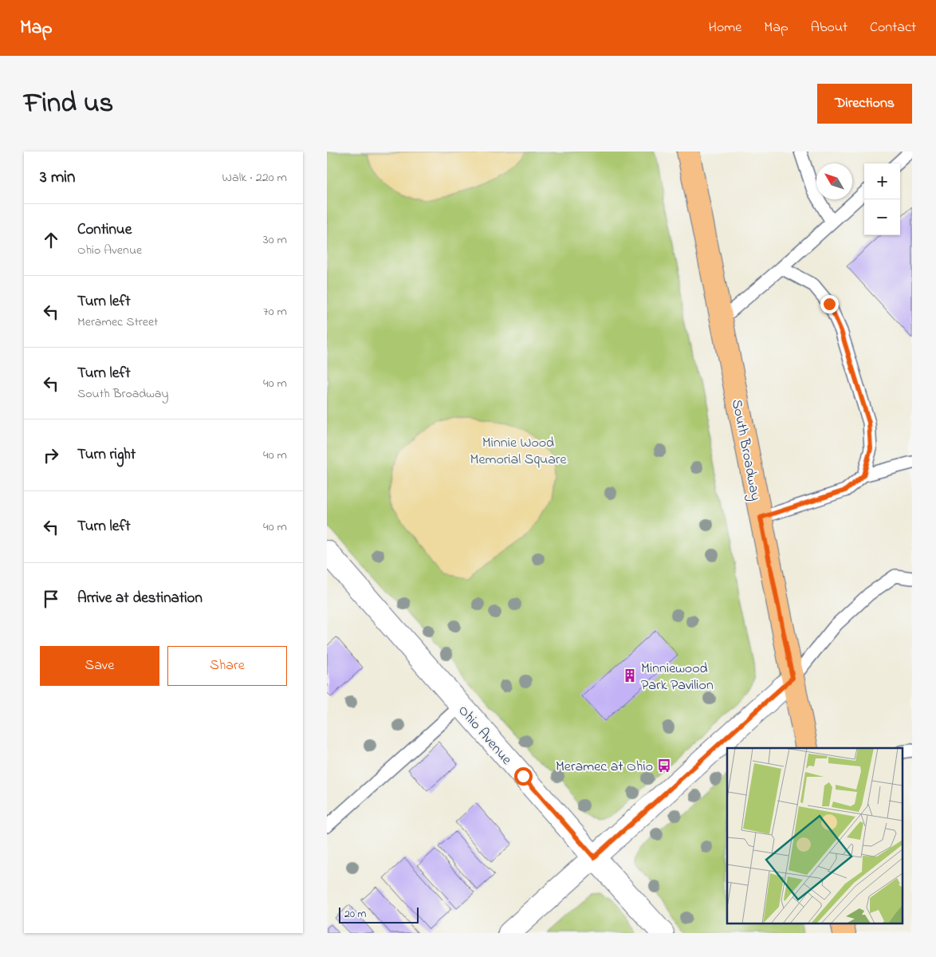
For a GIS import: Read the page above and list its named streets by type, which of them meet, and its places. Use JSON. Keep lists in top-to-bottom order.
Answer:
{
  "streets": {
    "main road": ["South Broadway"],
    "street": ["Ohio Avenue"]
  },
  "parks": ["Minnie Wood Memorial Square"],
  "places": {
    "building": ["Minniewood Park Pavilion"],
    "bus stop": ["Meramec at Ohio"]
  },
  "scale_bar": "20 m",
  "north": "top left",
  "page": {
    "header": "Map",
    "nav": [
      "Home",
      "Map",
      "About",
      "Contact"
    ],
    "title": "Find us",
    "buttons": [
      "Directions",
      ["Save", "Share"]
    ],
    "heading": ["3 min", "Walk · 220 m"],
    "map_buttons": ["+", "−"],
    "list": [
      ["Continue", "Ohio Avenue", "30 m"],
      ["Turn left", "Meramec Street", "70 m"],
      ["Turn left", "South Broadway", "40 m"],
      ["Turn right", "40 m"],
      ["Turn left", "40 m"],
      "Arrive at destination"
    ],
    "scale": "20 m"
  }
}
